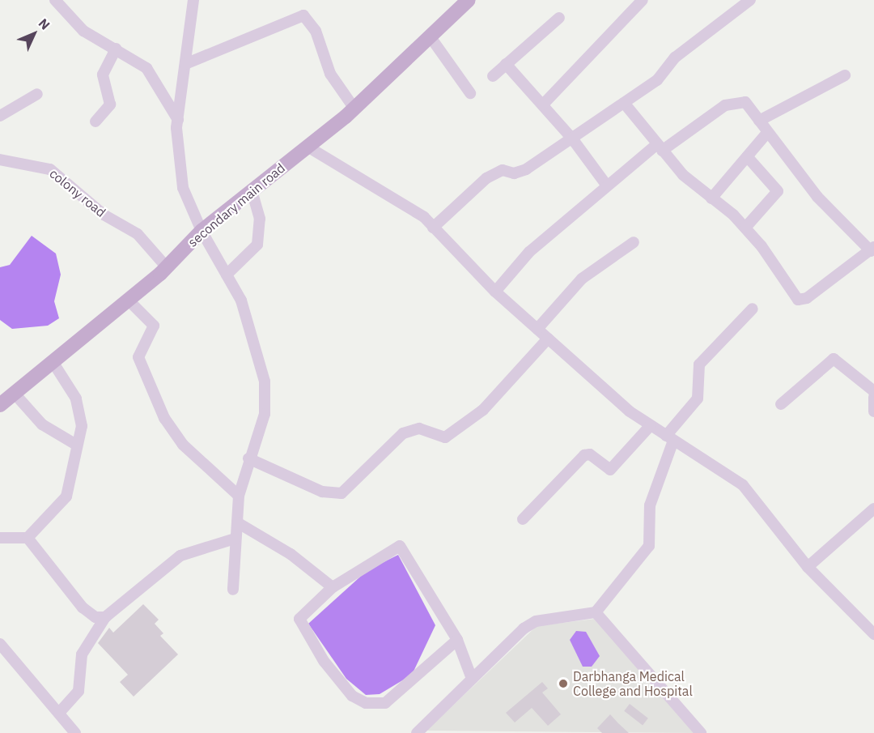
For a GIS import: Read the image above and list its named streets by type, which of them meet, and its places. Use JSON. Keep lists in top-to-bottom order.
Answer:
{
  "streets": {
    "main road": ["secondary main road"],
    "street": ["colony road"]
  },
  "crossings": [
    ["colony road", "secondary main road"]
  ],
  "places": ["Darbhanga Medical College and Hospital"],
  "north": "top right"
}
